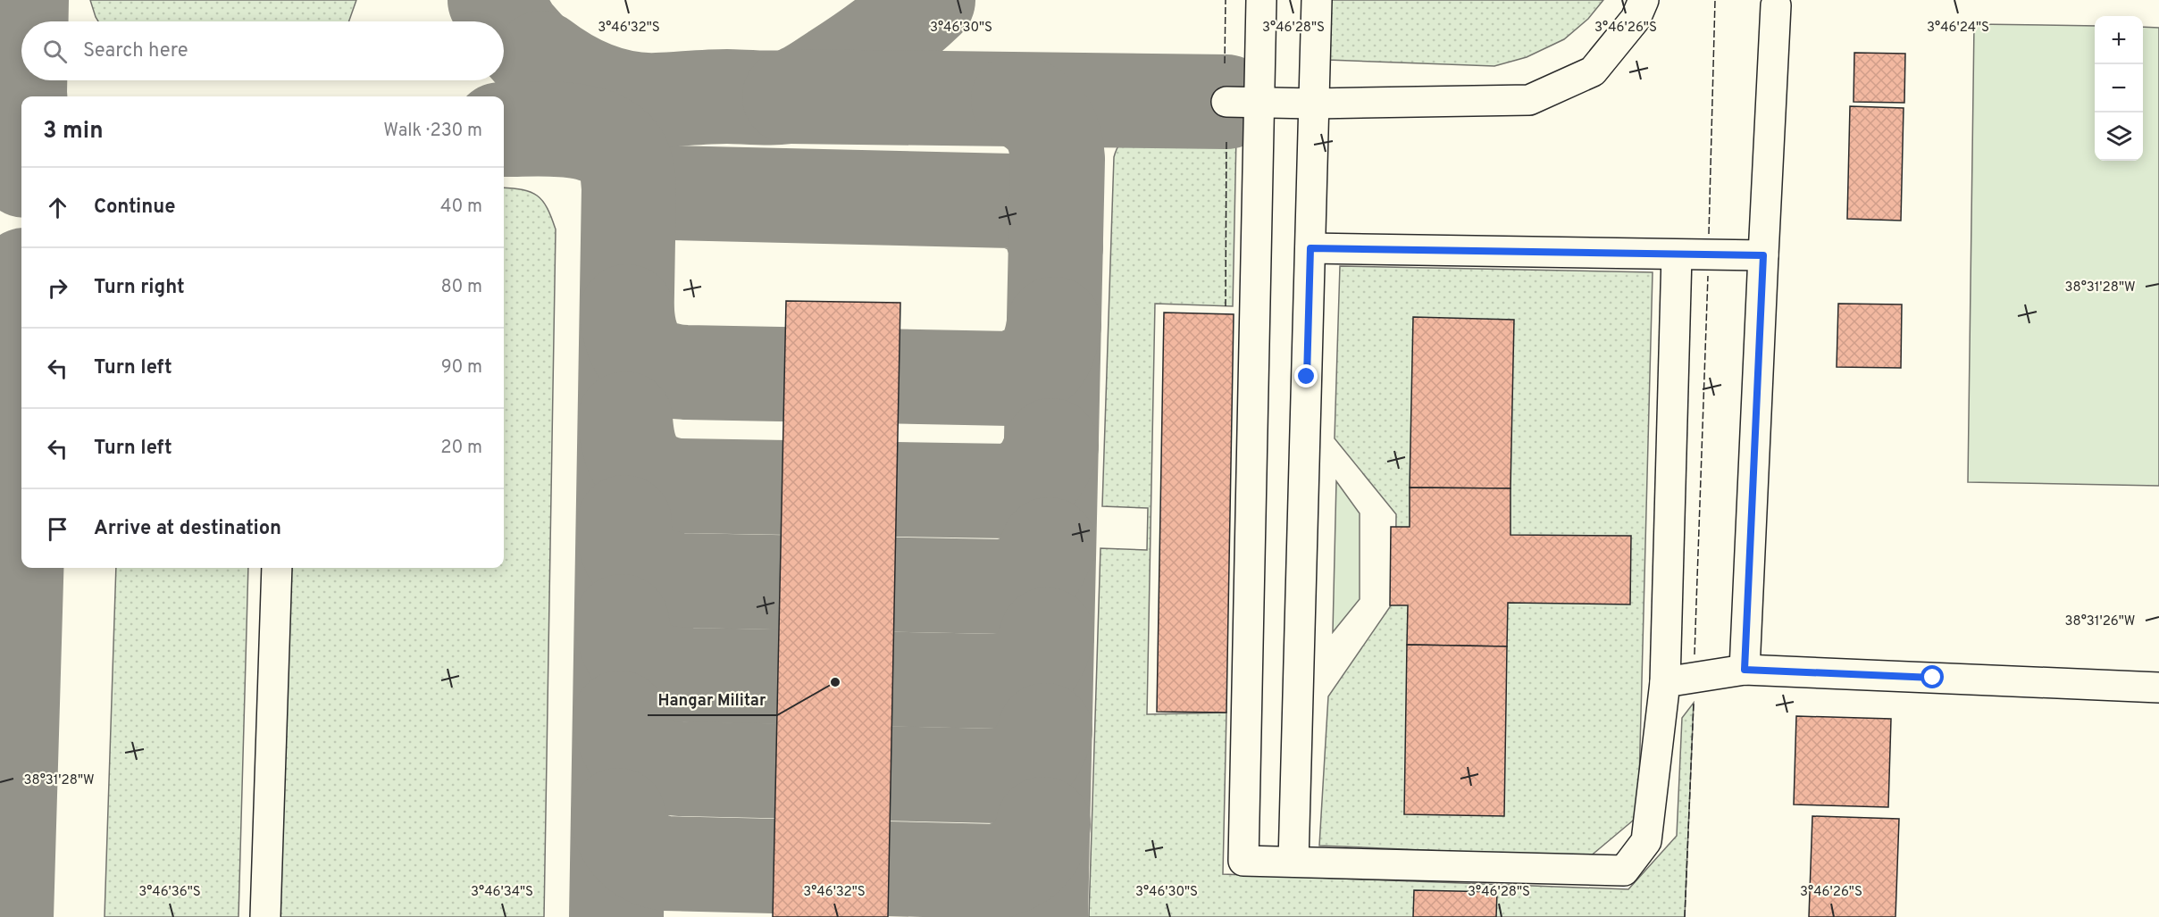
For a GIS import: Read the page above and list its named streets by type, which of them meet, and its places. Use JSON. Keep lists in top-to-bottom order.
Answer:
{
  "places": ["Hangar Militar"],
  "page": {
    "map_buttons": ["+", "−"],
    "search": "Search here",
    "heading": ["3 min", "Walk · 230 m"],
    "list": [
      ["Continue", "40 m"],
      ["Turn right", "80 m"],
      ["Turn left", "90 m"],
      ["Turn left", "20 m"],
      "Arrive at destination"
    ]
  },
  "coordinates": [
    "3°46'32\"S",
    "3°46'30\"S",
    "3°46'28\"S",
    "3°46'26\"S",
    "3°46'24\"S",
    "38°31'28\"W",
    "38°31'26\"W",
    "3°46'36\"S",
    "3°46'34\"S"
  ]
}
